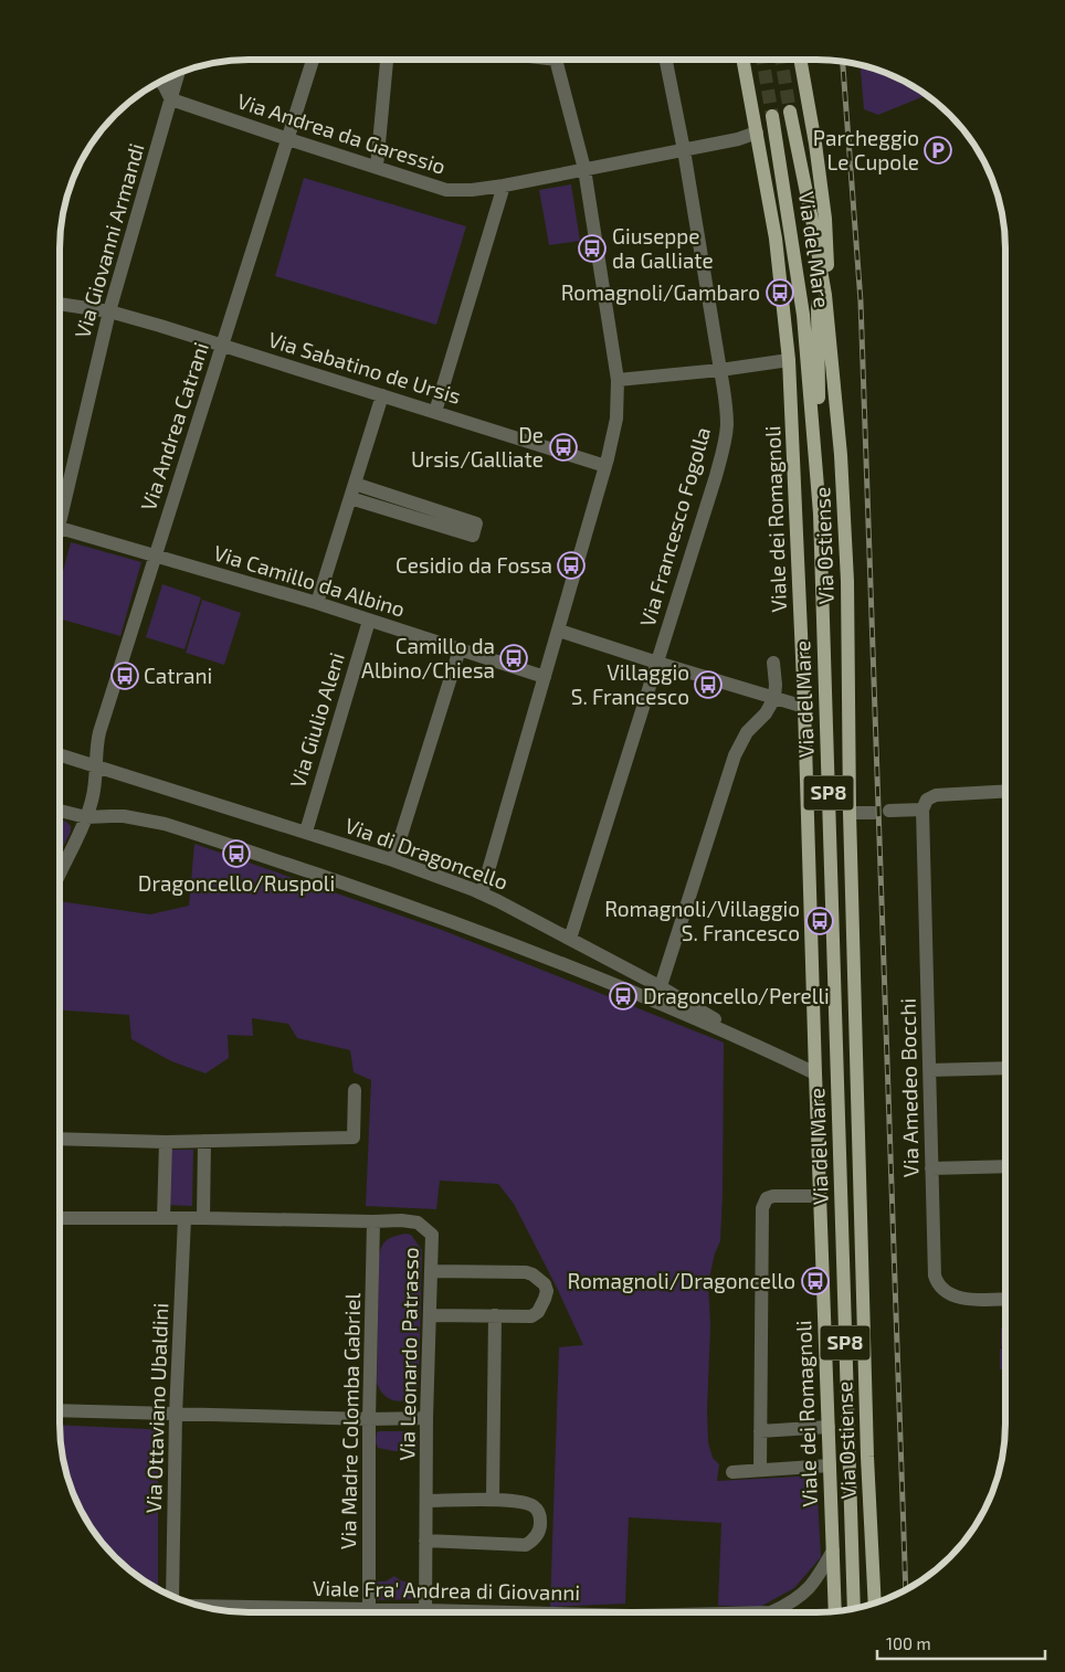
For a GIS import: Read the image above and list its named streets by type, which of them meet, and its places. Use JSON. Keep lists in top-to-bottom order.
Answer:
{
  "streets": {
    "main road": [
      "Via del Mare",
      "Viale dei Romagnoli",
      "Via Ostiense",
      "SP8"
    ],
    "street": [
      "Via Andrea da Garessio",
      "Via Giovanni Armandi",
      "Via Sabatino de Ursis",
      "Via Andrea Catrani",
      "Via Francesco Fogolla",
      "Via Camillo da Albino",
      "Via Giulio Aleni",
      "Via di Dragoncello",
      "Via Amedeo Bocchi",
      "Via Leonardo Patrasso",
      "Via Ottaviano Ubaldini",
      "Via Madre Colomba Gabriel",
      "Viale Fra' Andrea di Giovanni"
    ]
  },
  "crossings": [
    ["Via Andrea da Garessio", "Via Giovanni Armandi"],
    ["Via Andrea da Garessio", "Via Andrea Catrani"],
    ["Via Andrea da Garessio", "Viale dei Romagnoli"],
    ["Via Andrea da Garessio", "Via Francesco Fogolla"],
    ["Via Giovanni Armandi", "Via Sabatino de Ursis"],
    ["Via Sabatino de Ursis", "Via Andrea Catrani"],
    ["Via Andrea Catrani", "Via Camillo da Albino"],
    ["Via Andrea Catrani", "Via di Dragoncello"],
    ["Viale dei Romagnoli", "Via di Dragoncello"],
    ["Viale dei Romagnoli", "Viale Fra' Andrea di Giovanni"],
    ["Via Francesco Fogolla", "Via di Dragoncello"],
    ["Via Camillo da Albino", "Via Giulio Aleni"],
    ["Via Giulio Aleni", "Via di Dragoncello"],
    ["Via Leonardo Patrasso", "Via Ottaviano Ubaldini"],
    ["Via Leonardo Patrasso", "Via Madre Colomba Gabriel"]
  ],
  "places": {
    "parking": ["Parcheggio Le Cupole"],
    "bus stop": [
      "Giuseppe da Galliate",
      "Romagnoli/Gambaro",
      "De Ursis/Galliate",
      "Cesidio da Fossa",
      "Camillo da Albino/Chiesa",
      "Catrani",
      "Villaggio S. Francesco",
      "Dragoncello/Ruspoli",
      "Romagnoli/Villaggio S. Francesco",
      "Dragoncello/Perelli",
      "Romagnoli/Dragoncello"
    ]
  },
  "scale_bar": "100 m"
}
